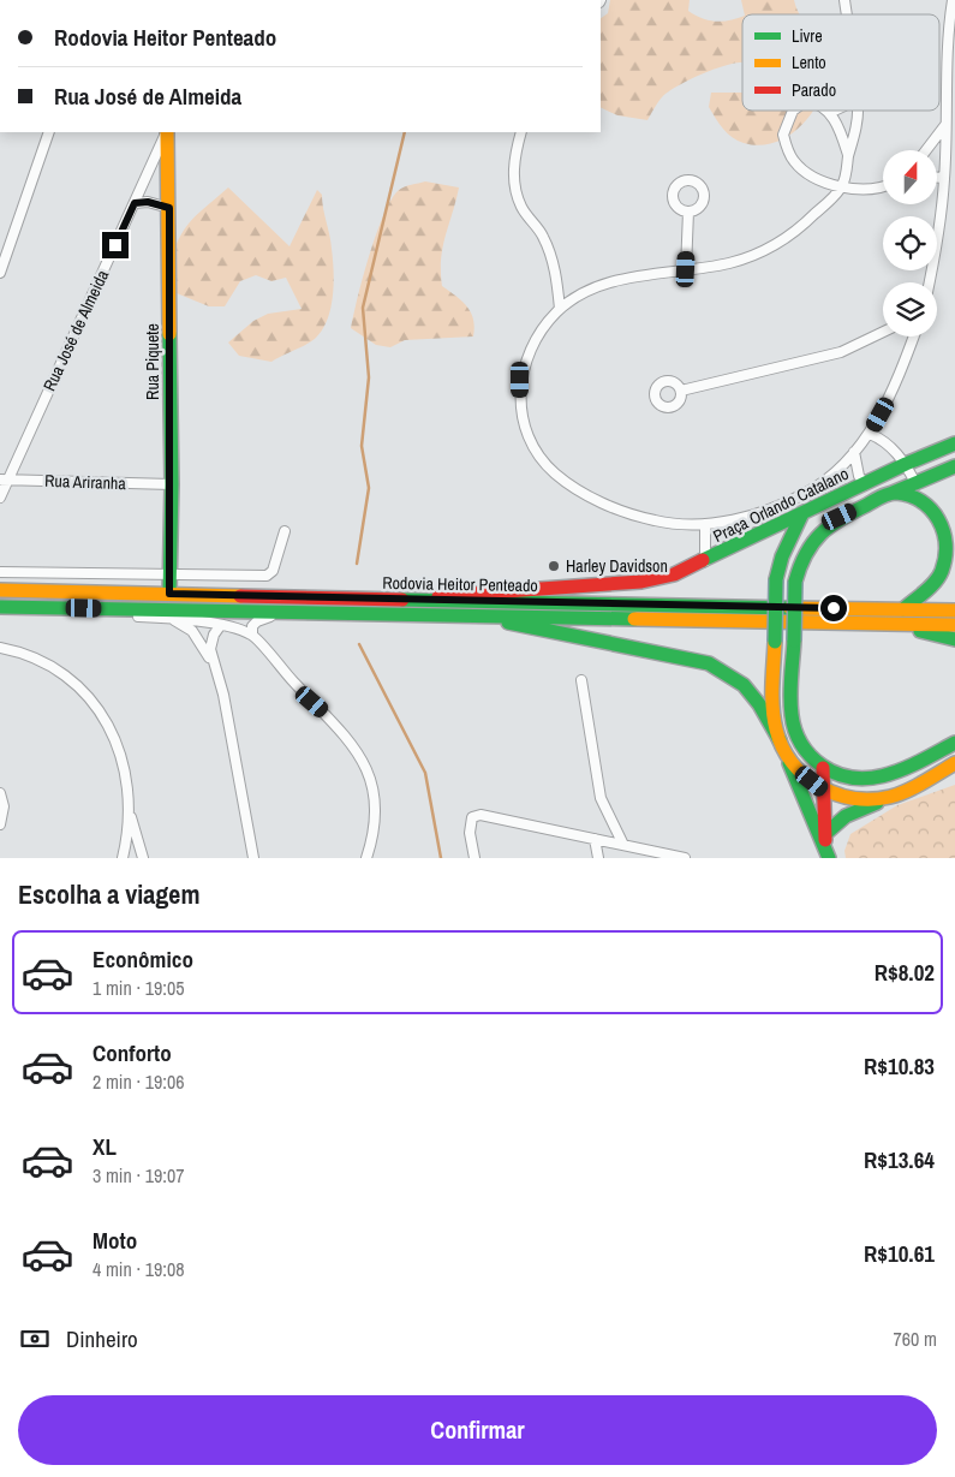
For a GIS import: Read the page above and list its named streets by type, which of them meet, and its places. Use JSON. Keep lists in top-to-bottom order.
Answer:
{
  "streets": {
    "main road": ["Rua Piquete", "Praça Orlando Catalano", "Rodovia Heitor Penteado"],
    "street": ["Rua José de Almeida", "Rua Ariranha"]
  },
  "crossings": [
    ["Rua José de Almeida", "Rua Ariranha"],
    ["Rua Piquete", "Rua Ariranha"],
    ["Rua Piquete", "Rodovia Heitor Penteado"]
  ],
  "places": ["Harley Davidson"],
  "legend": ["Livre", "Lento", "Parado"],
  "north": "top",
  "page": {
    "banner": ["Rodovia Heitor Penteado", "Rua José de Almeida"],
    "heading": "Escolha a viagem",
    "list": [
      {
        "name": "Econômico",
        "note": "1 min · 19:05",
        "value": "R$8.02"
      },
      {
        "name": "Conforto",
        "note": "2 min · 19:06",
        "value": "R$10.83"
      },
      {
        "name": "XL",
        "note": "3 min · 19:07",
        "value": "R$13.64"
      },
      {
        "name": "Moto",
        "note": "4 min · 19:08",
        "value": "R$10.61"
      }
    ],
    "pay": ["Dinheiro", "760 m"],
    "buttons": "Confirmar"
  }
}
